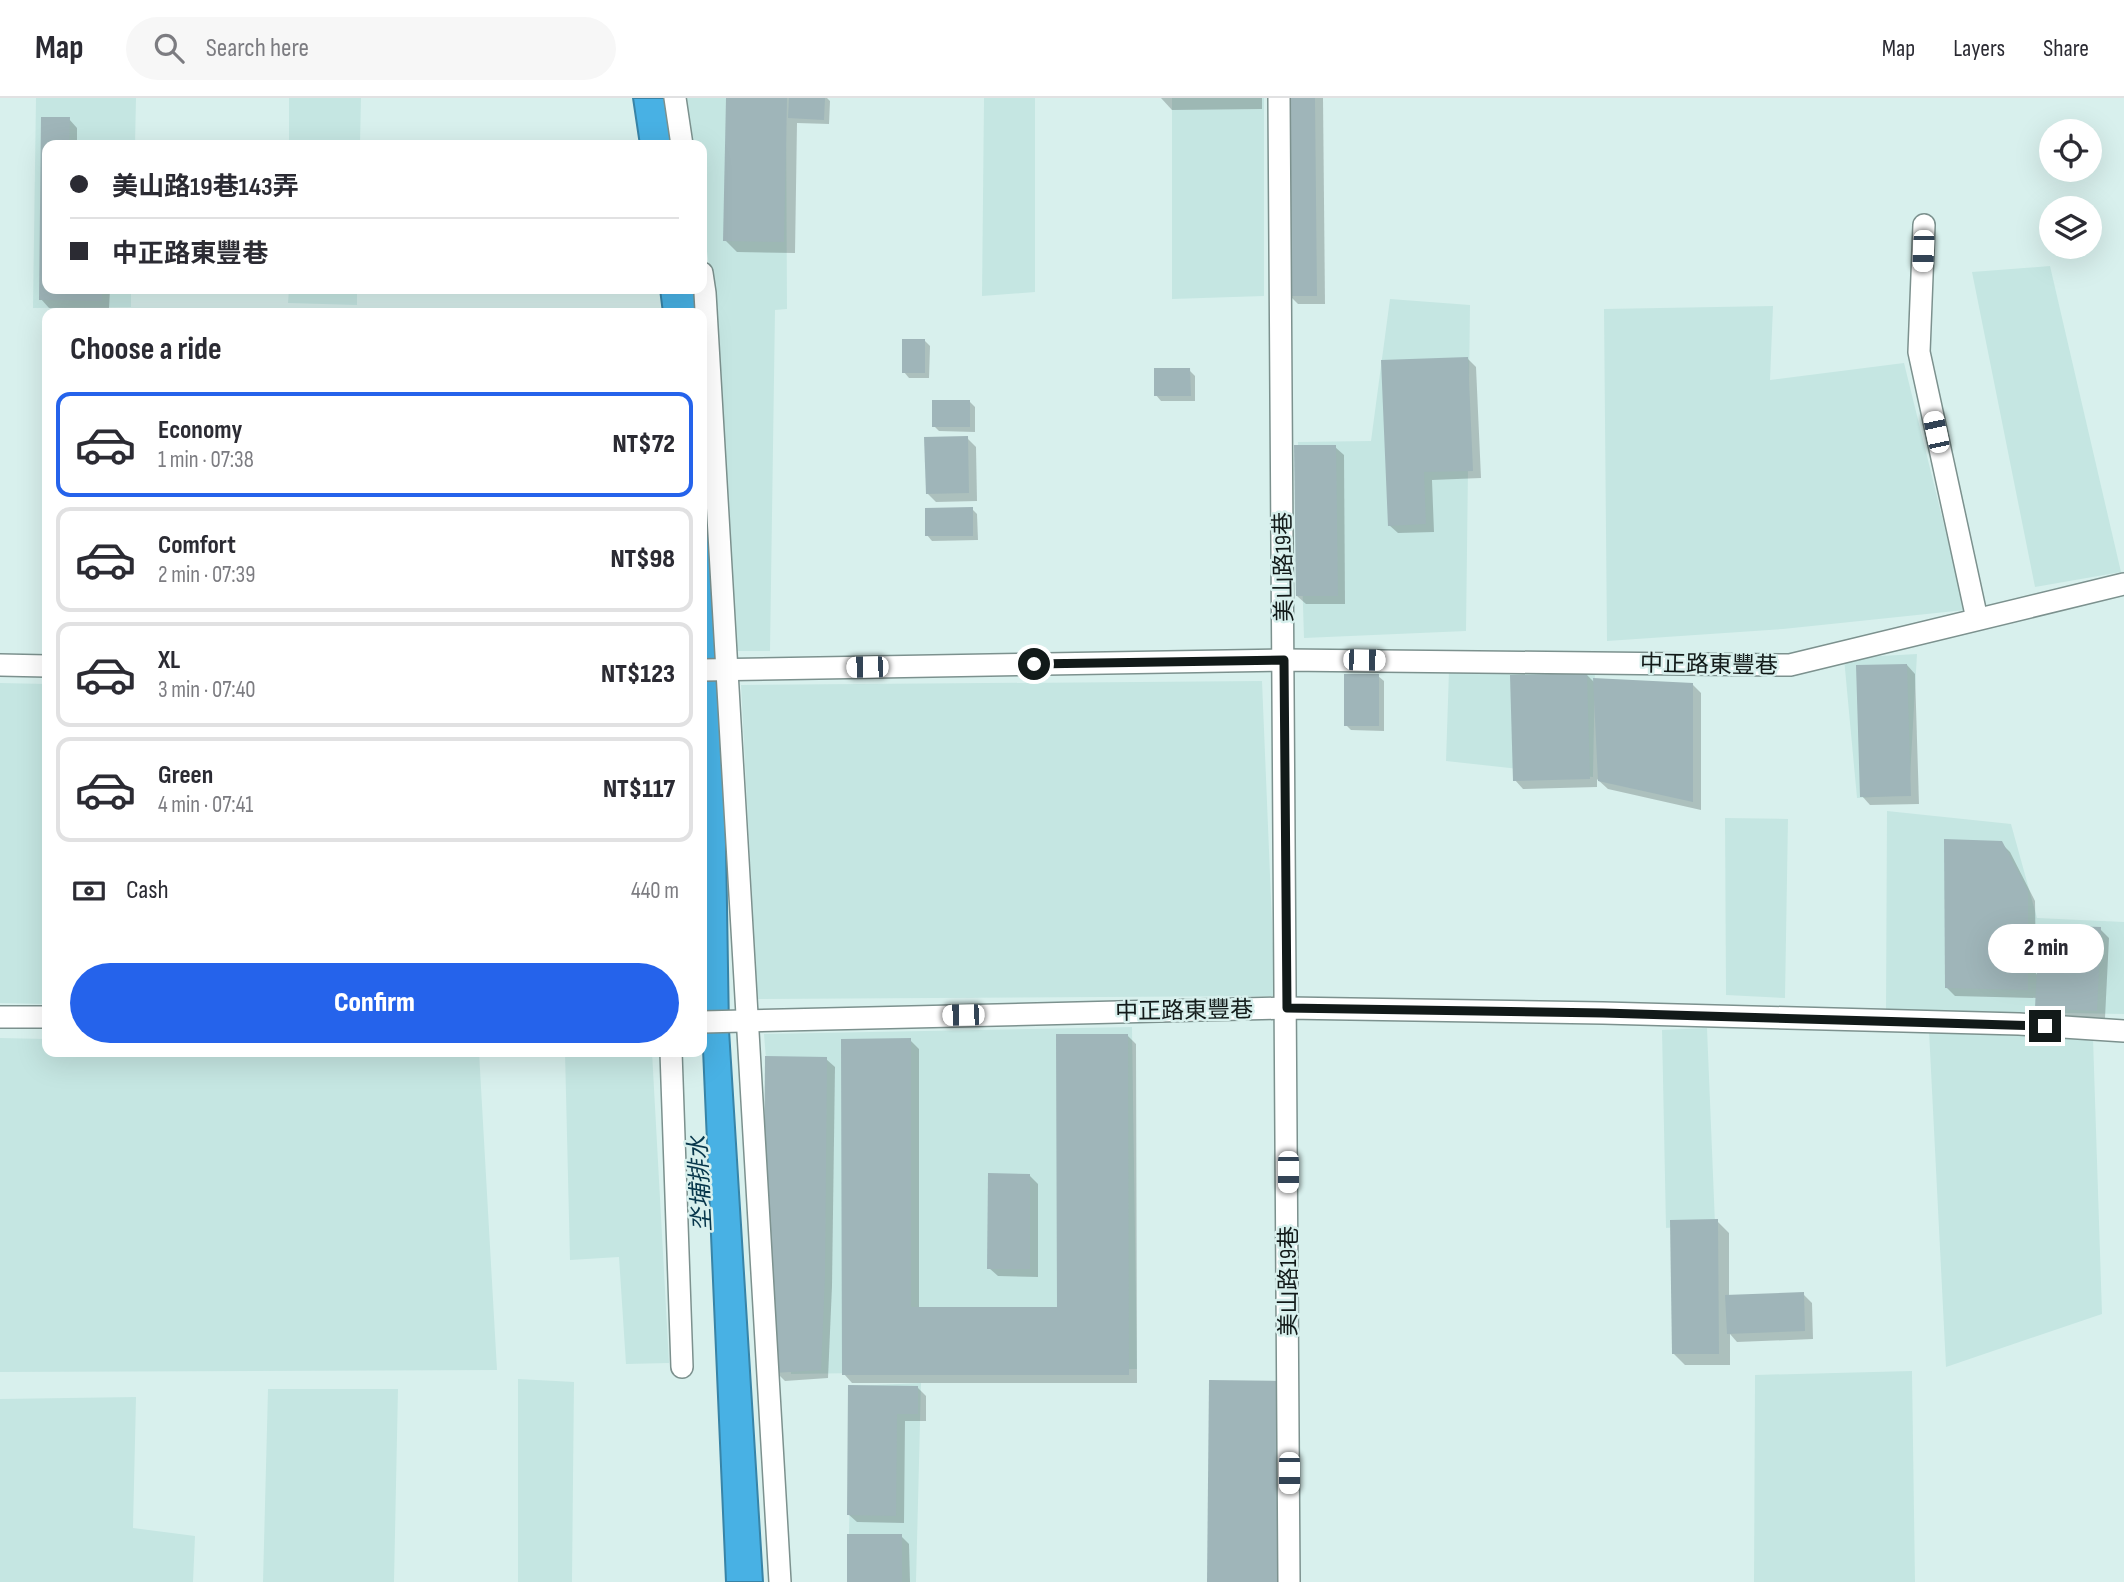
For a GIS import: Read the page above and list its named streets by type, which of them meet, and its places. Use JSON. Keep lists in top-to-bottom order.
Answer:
{
  "streets": {
    "street": ["美山路19巷", "中正路東豐巷"]
  },
  "crossings": [
    ["美山路19巷", "中正路東豐巷"]
  ],
  "water": ["坔埔排水"],
  "page": {
    "header": "Map",
    "search": "Search here",
    "nav": ["Map", "Layers", "Share"],
    "banner": ["美山路19巷143弄", "中正路東豐巷"],
    "heading": "Choose a ride",
    "list": [
      {
        "name": "Economy",
        "note": "1 min · 07:38",
        "value": "NT$72"
      },
      {
        "name": "Comfort",
        "note": "2 min · 07:39",
        "value": "NT$98"
      },
      {
        "name": "XL",
        "note": "3 min · 07:40",
        "value": "NT$123"
      },
      {
        "name": "Green",
        "note": "4 min · 07:41",
        "value": "NT$117"
      }
    ],
    "pay": ["Cash", "440 m"],
    "bubble": "2 min",
    "buttons": "Confirm"
  }
}
